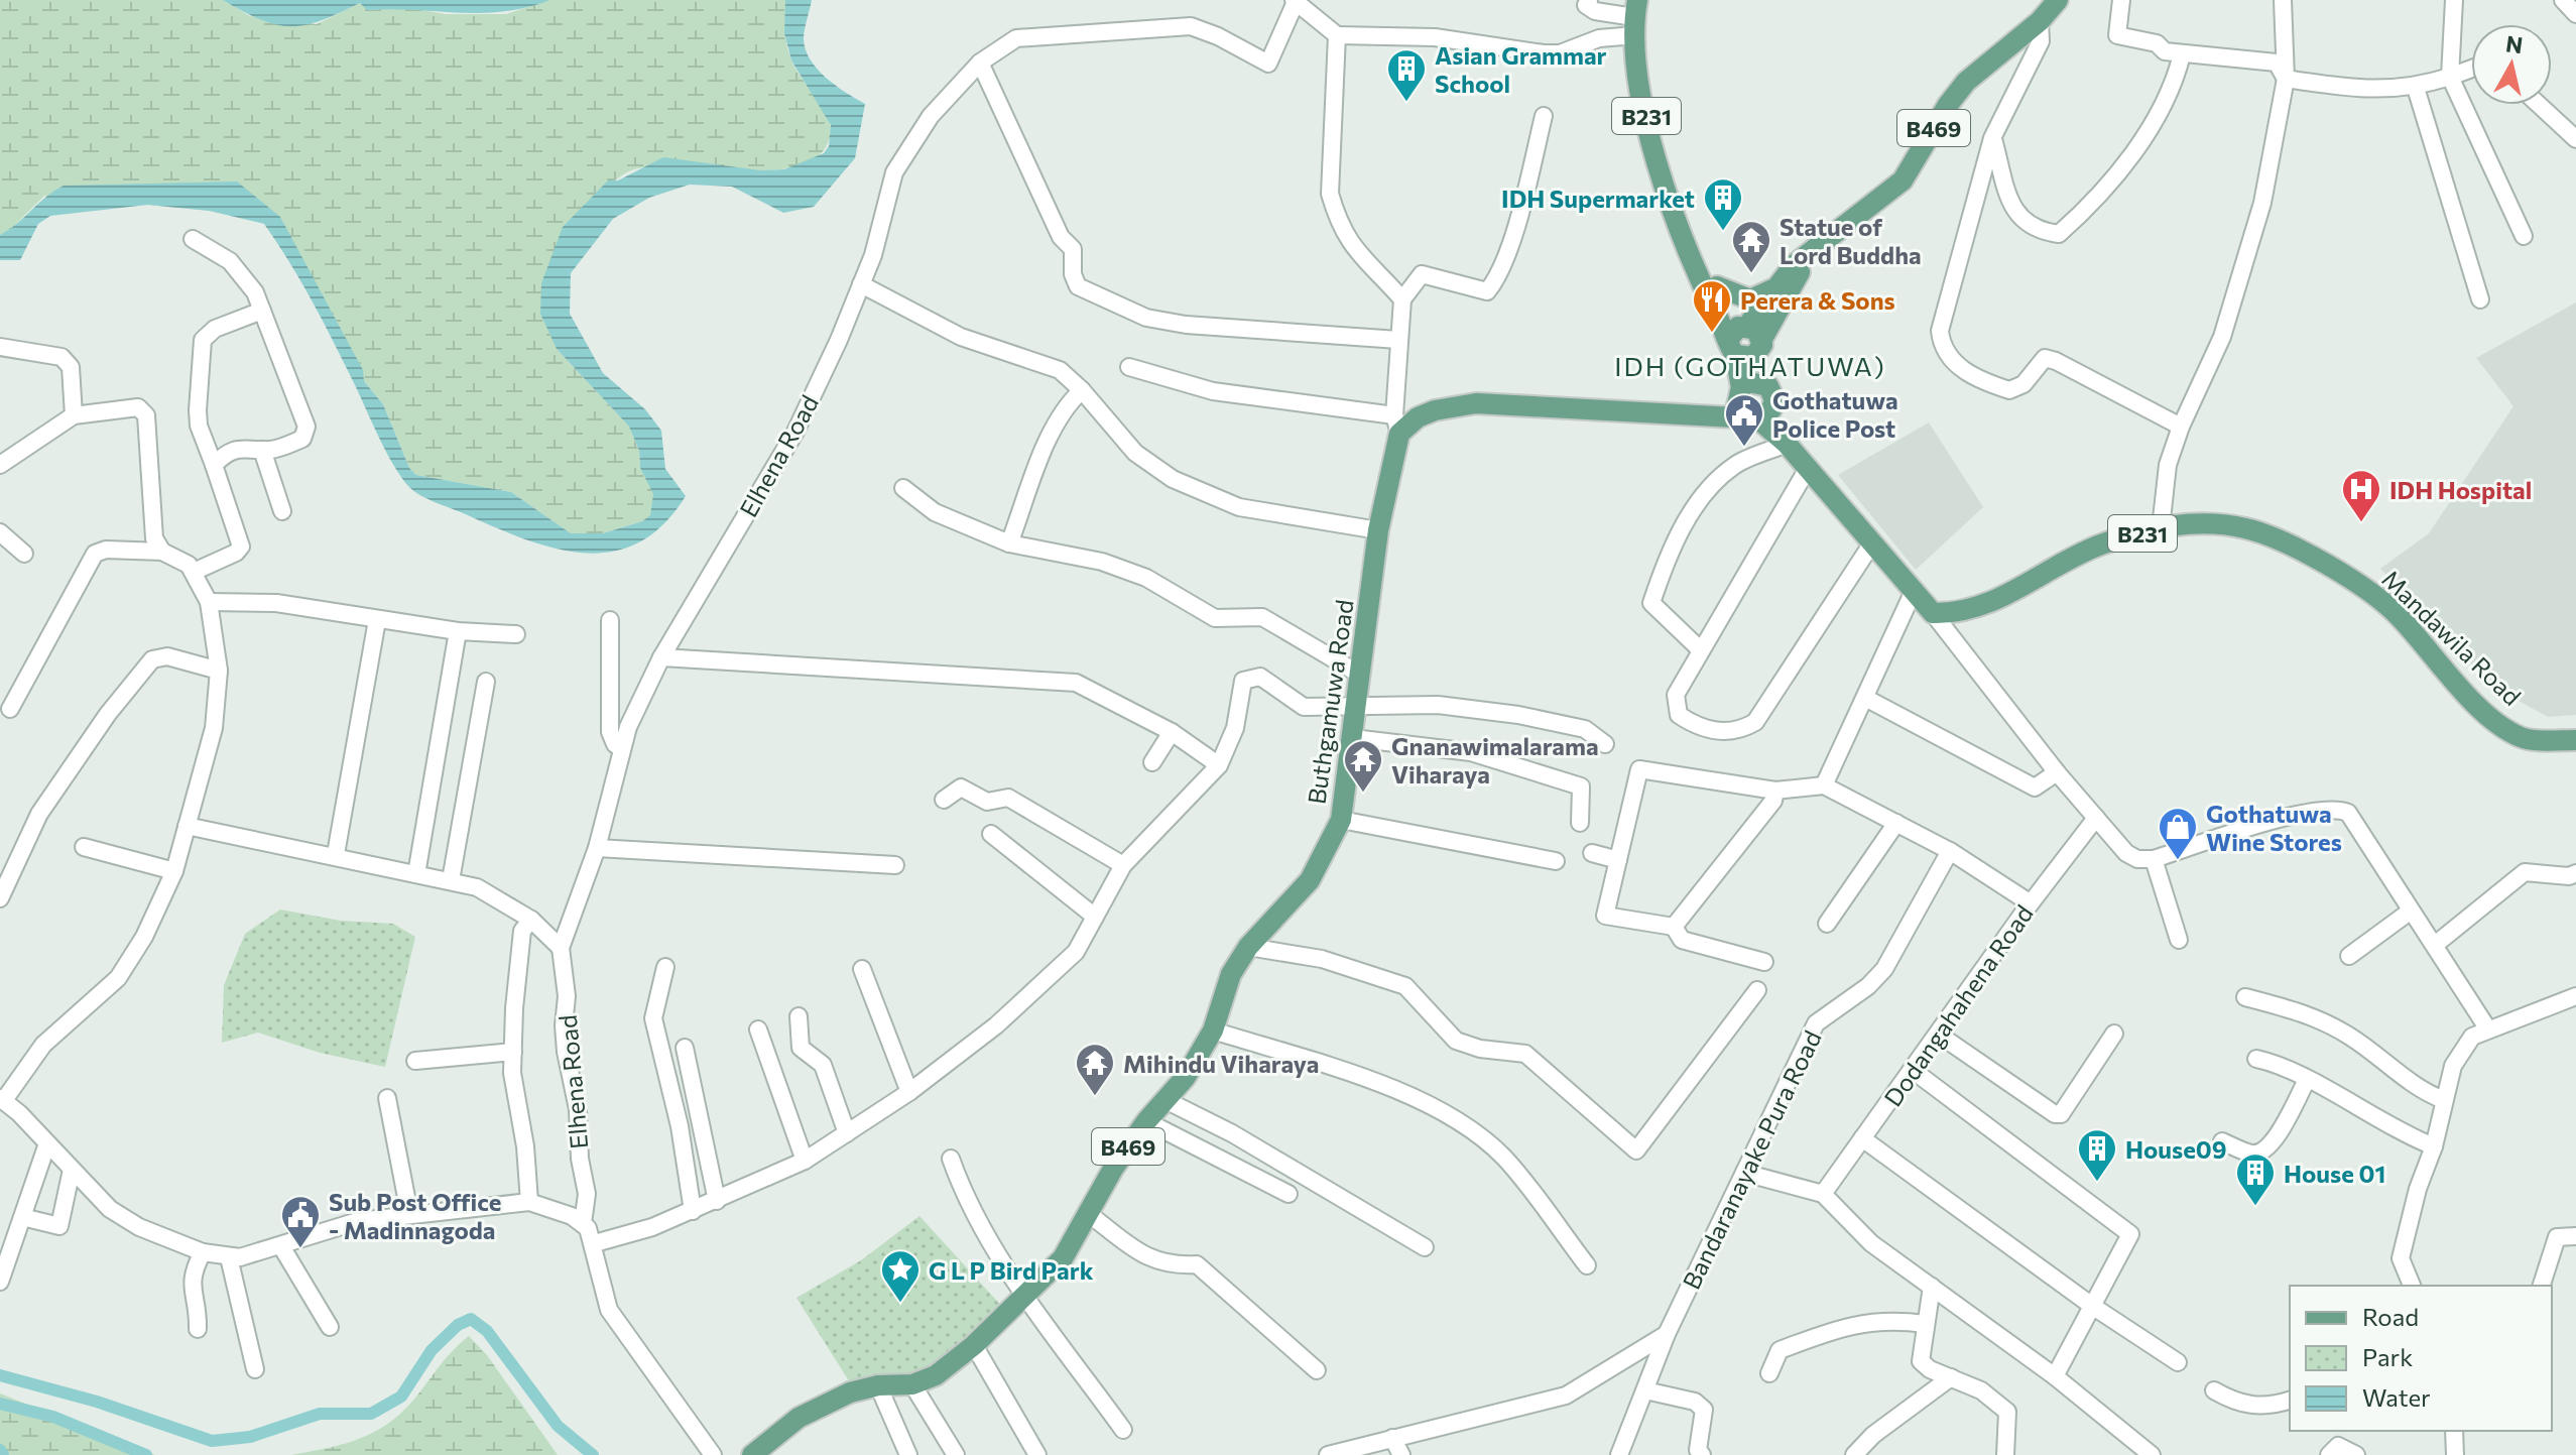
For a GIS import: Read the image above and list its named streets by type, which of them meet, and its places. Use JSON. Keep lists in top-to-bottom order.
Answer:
{
  "streets": {
    "main road": [
      "B231",
      "B469",
      "Mandawila Road",
      "Buthgamuwa Road"
    ],
    "street": ["Elhena Road", "Dodangahahena Road", "Bandaranayake Pura Road"]
  },
  "crossings": [
    ["B231", "B469"],
    ["B231", "Mandawila Road"]
  ],
  "districts": ["IDH (GOTHATUWA)"],
  "places": {
    "building": [
      "Asian Grammar School",
      "IDH Supermarket",
      "House09",
      "House 01"
    ],
    "temple": ["Statue of Lord Buddha", "Gnanawimalarama Viharaya", "Mihindu Viharaya"],
    "restaurant": ["Perera & Sons"],
    "public building": ["Gothatuwa Police Post", "Sub Post Office - Madinnagoda"],
    "hospital": ["IDH Hospital"],
    "shop": ["Gothatuwa Wine Stores"],
    "place": ["G L P Bird Park"]
  },
  "legend": ["Road", "Park", "Water"],
  "north": "top"
}
